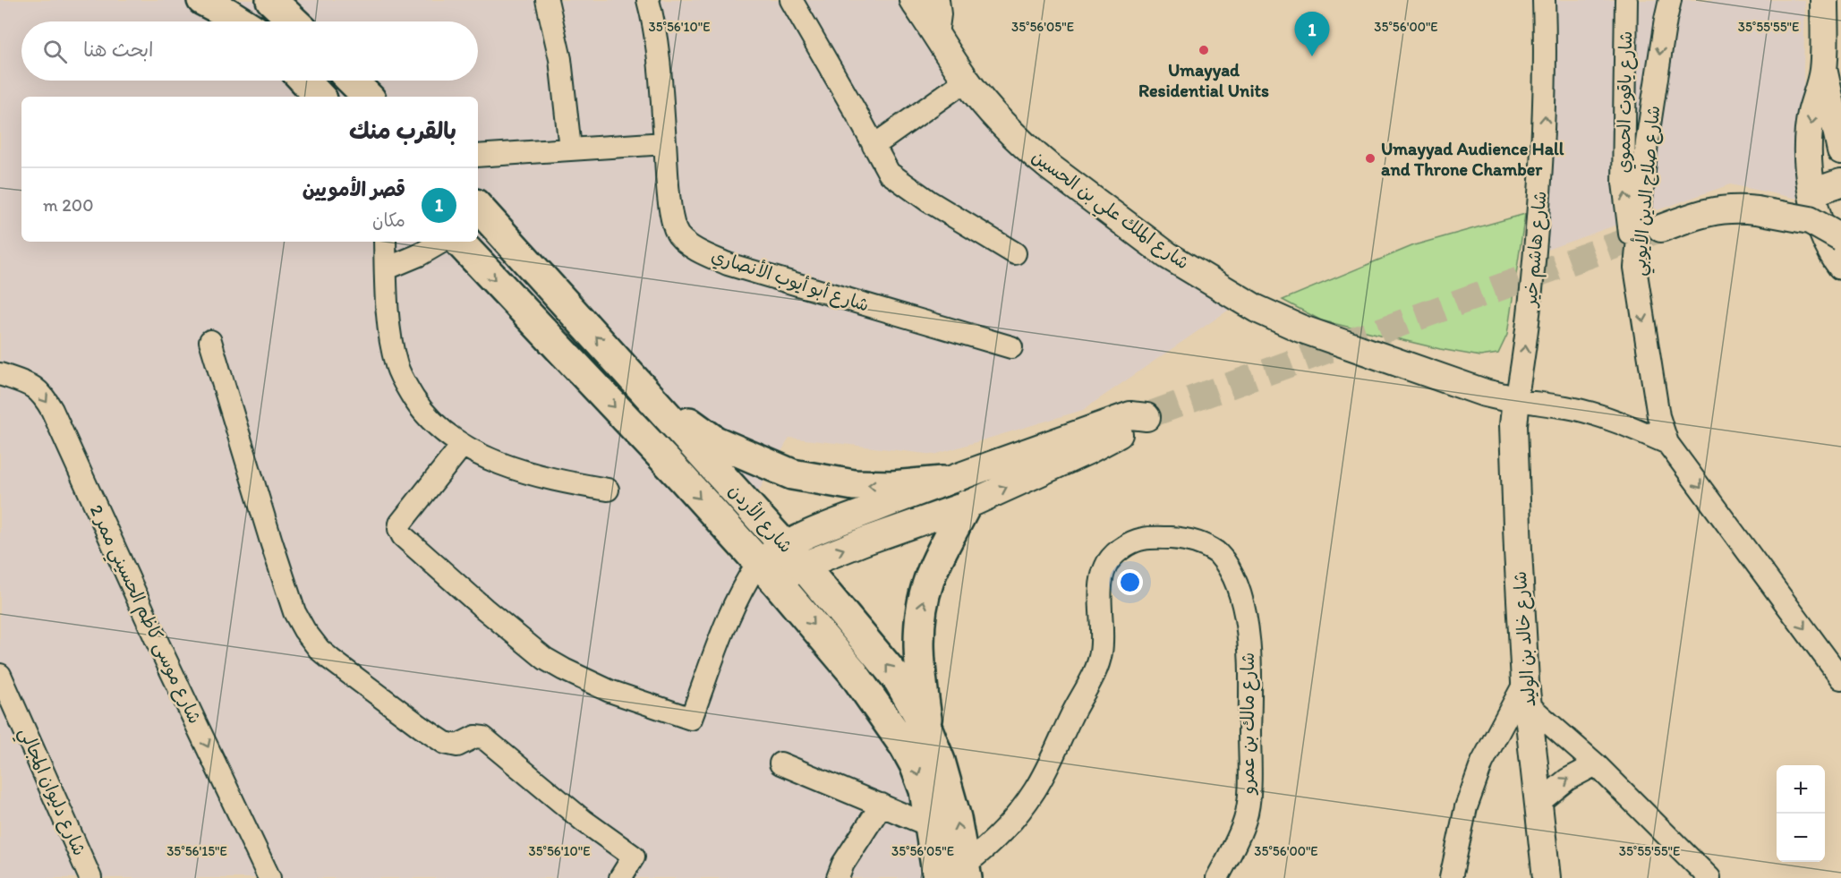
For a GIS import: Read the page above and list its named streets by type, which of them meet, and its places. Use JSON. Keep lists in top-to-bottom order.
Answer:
{
  "streets": {
    "highway": ["شارع الأردن"],
    "main road": ["شارع الملك علي بن الحسين", "شارع خالد بن الوليد"],
    "street": [
      "شارع ياقوت الحموي",
      "شارع صلاح الدين الأيوبي",
      "شارع هاشم خير",
      "شارع أبو أيوب الأنصاري",
      "شارع موسى كاظم الحسيني ممر 2",
      "شارع مالك بن عمرو",
      "شارع دليوان المجالي"
    ]
  },
  "crossings": [
    ["شارع ياقوت الحموي", "شارع صلاح الدين الأيوبي"],
    ["شارع الملك علي بن الحسين", "شارع هاشم خير"],
    ["شارع الملك علي بن الحسين", "شارع خالد بن الوليد"],
    ["شارع هاشم خير", "شارع خالد بن الوليد"],
    ["شارع الأردن", "شارع مالك بن عمرو"]
  ],
  "one_way": [
    "شارع ياقوت الحموي",
    "شارع صلاح الدين الأيوبي",
    "شارع هاشم خير",
    "شارع موسى كاظم الحسيني ممر 2"
  ],
  "places": ["Umayyad Residential Units", "Umayyad Audience Hall and Throne Chamber"],
  "page": {
    "pins": "1",
    "search": "ابحث هنا",
    "heading": "بالقرب منك",
    "list": [
      {
        "mark": "1",
        "name": "قصر الأمويين",
        "note": "مكان",
        "value": "200 m"
      }
    ],
    "map_buttons": ["+", "−"]
  },
  "coordinates": [
    "35°56'10\"E",
    "35°56'05\"E",
    "35°56'00\"E",
    "35°55'55\"E",
    "35°56'15\"E"
  ]
}
